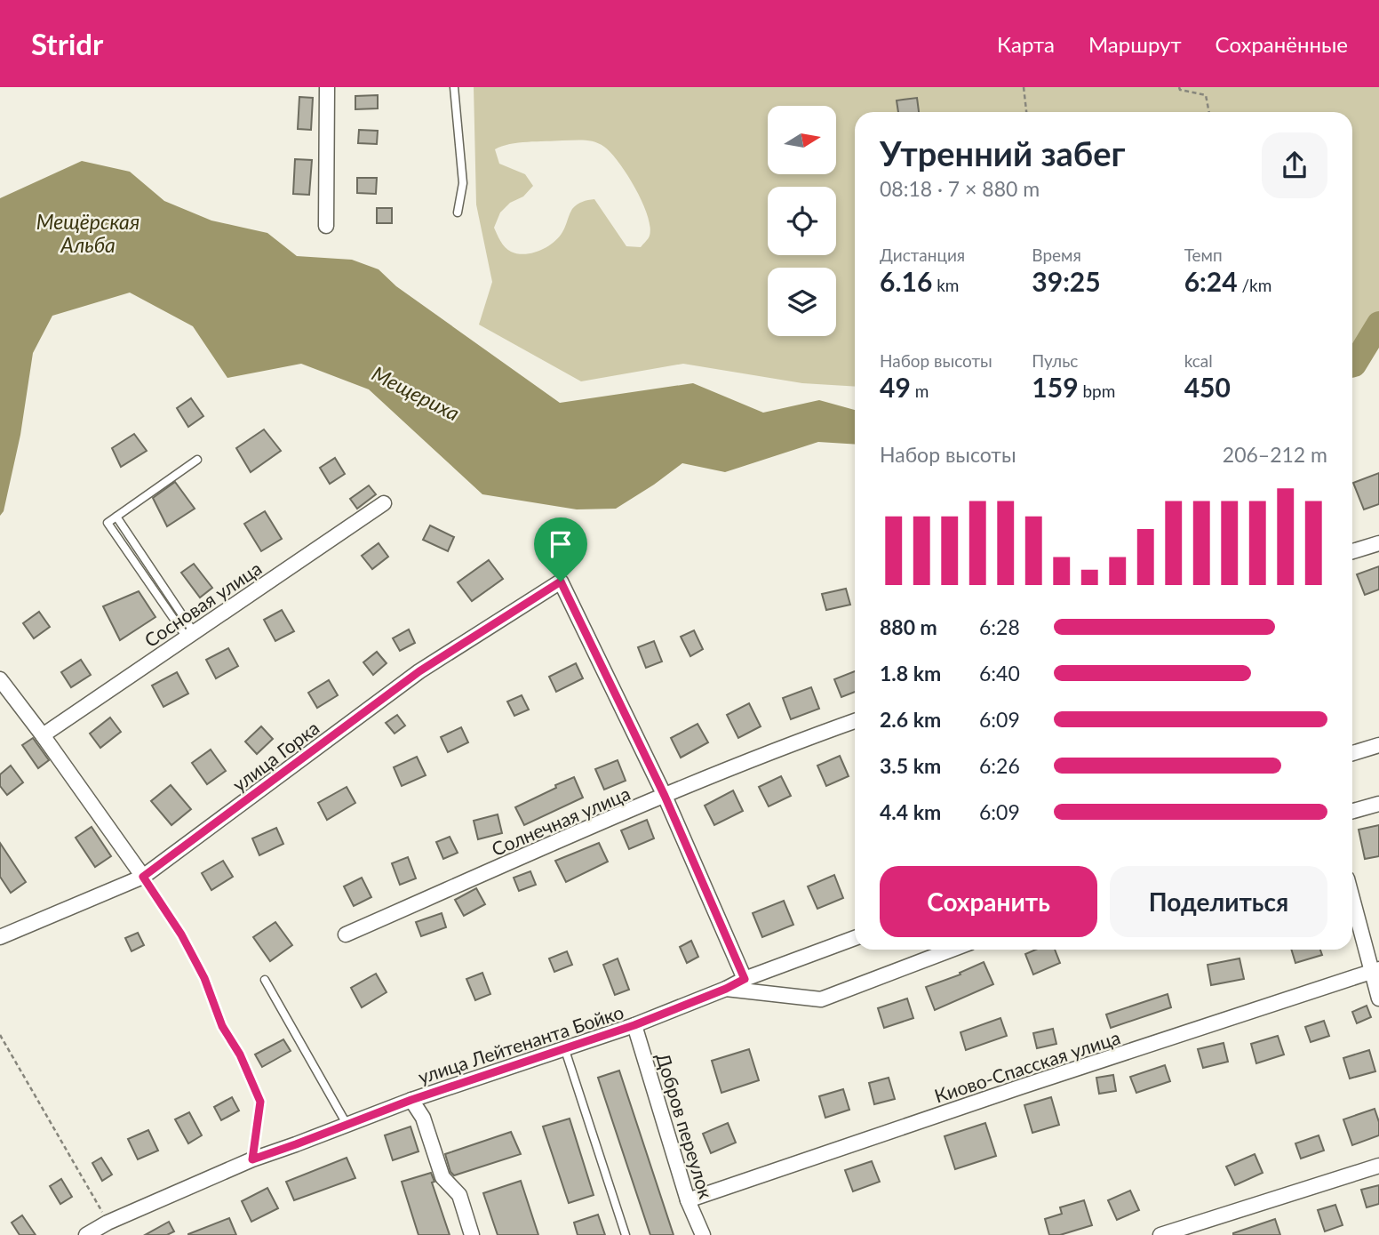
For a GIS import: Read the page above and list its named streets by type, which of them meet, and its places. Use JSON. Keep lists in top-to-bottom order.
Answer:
{
  "streets": {
    "street": [
      "Сосновая улица",
      "улица Горка",
      "Солнечная улица",
      "улица Лейтенанта Бойко",
      "Киово-Спасская улица",
      "Добров переулок"
    ]
  },
  "crossings": [
    ["улица Горка", "Солнечная улица"],
    ["улица Лейтенанта Бойко", "Добров переулок"],
    ["Киово-Спасская улица", "Добров переулок"]
  ],
  "water": ["Мещёрская Альба", "Мещериха"],
  "north": "right",
  "page": {
    "header": "Stridr",
    "nav": ["Карта", "Маршрут", "Сохранённые"],
    "heading": ["Утренний забег", "08:18 · 7 × 880 m"],
    "stats": [
      ["Дистанция", "6.16 km"],
      ["Время", "39:25"],
      ["Темп", "6:24 /km"],
      ["Набор высоты", "49 m"],
      ["Пульс", "159 bpm"],
      ["kcal", "450"]
    ],
    "chart": ["Набор высоты", "206–212 m"],
    "list": [
      {
        "name": "880 m",
        "note": "6:28"
      },
      {
        "name": "1.8 km",
        "note": "6:40"
      },
      {
        "name": "2.6 km",
        "note": "6:09"
      },
      {
        "name": "3.5 km",
        "note": "6:26"
      },
      {
        "name": "4.4 km",
        "note": "6:09"
      }
    ],
    "buttons": ["Сохранить", "Поделиться"]
  }
}
